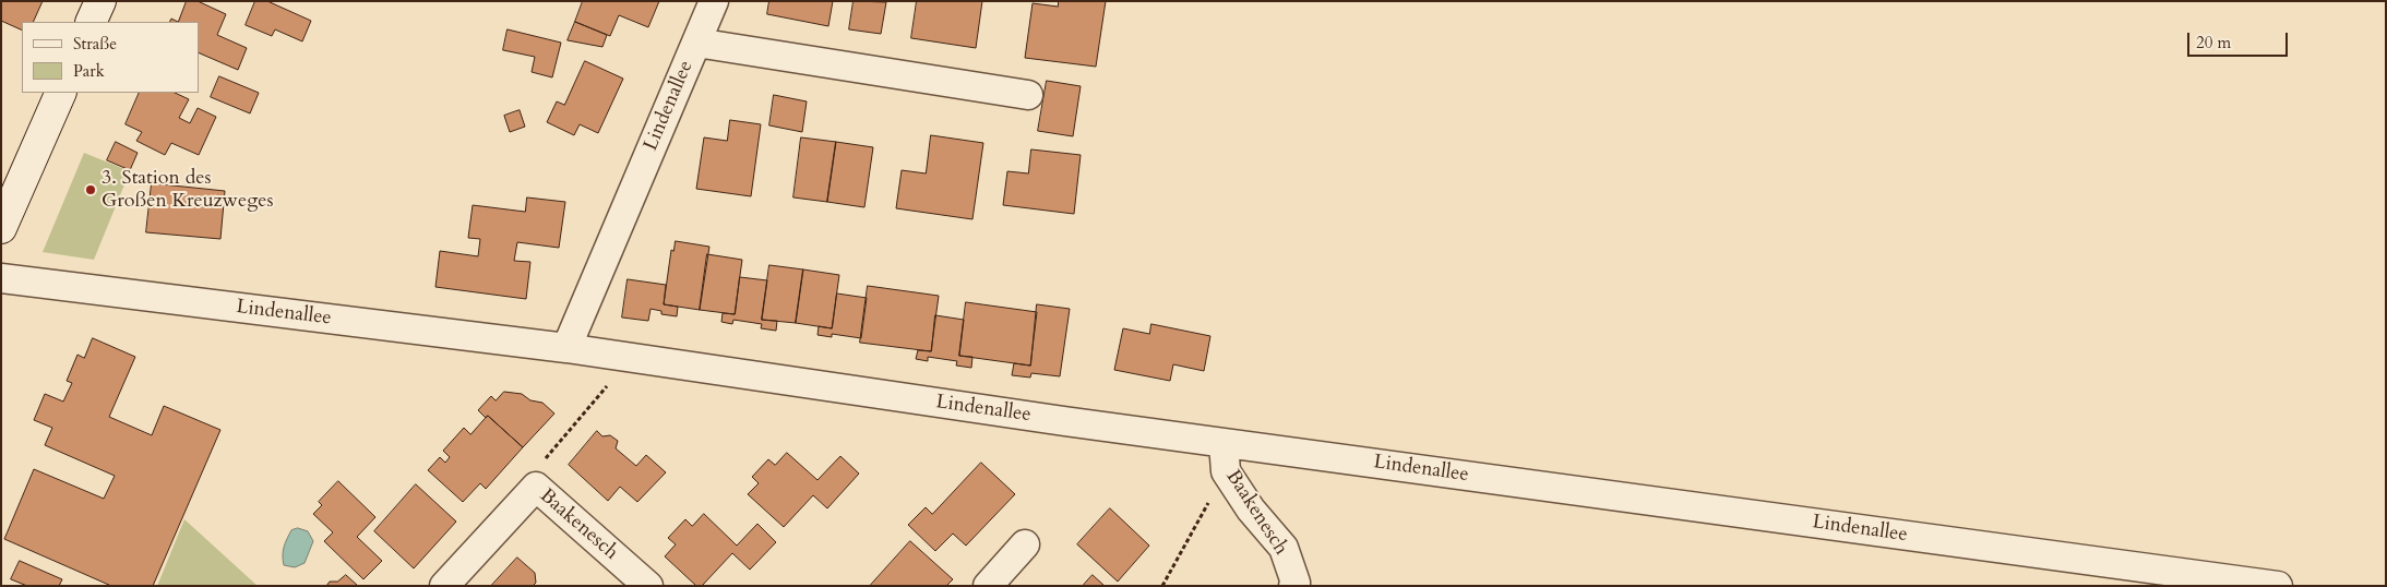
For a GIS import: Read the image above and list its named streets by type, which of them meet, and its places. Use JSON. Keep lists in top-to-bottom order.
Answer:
{
  "streets": {
    "street": ["Lindenallee", "Baakenesch"]
  },
  "crossings": [
    ["Lindenallee", "Baakenesch"]
  ],
  "places": ["3. Station des Großen Kreuzweges"],
  "legend": ["Straße", "Park"],
  "scale_bar": "20 m"
}
